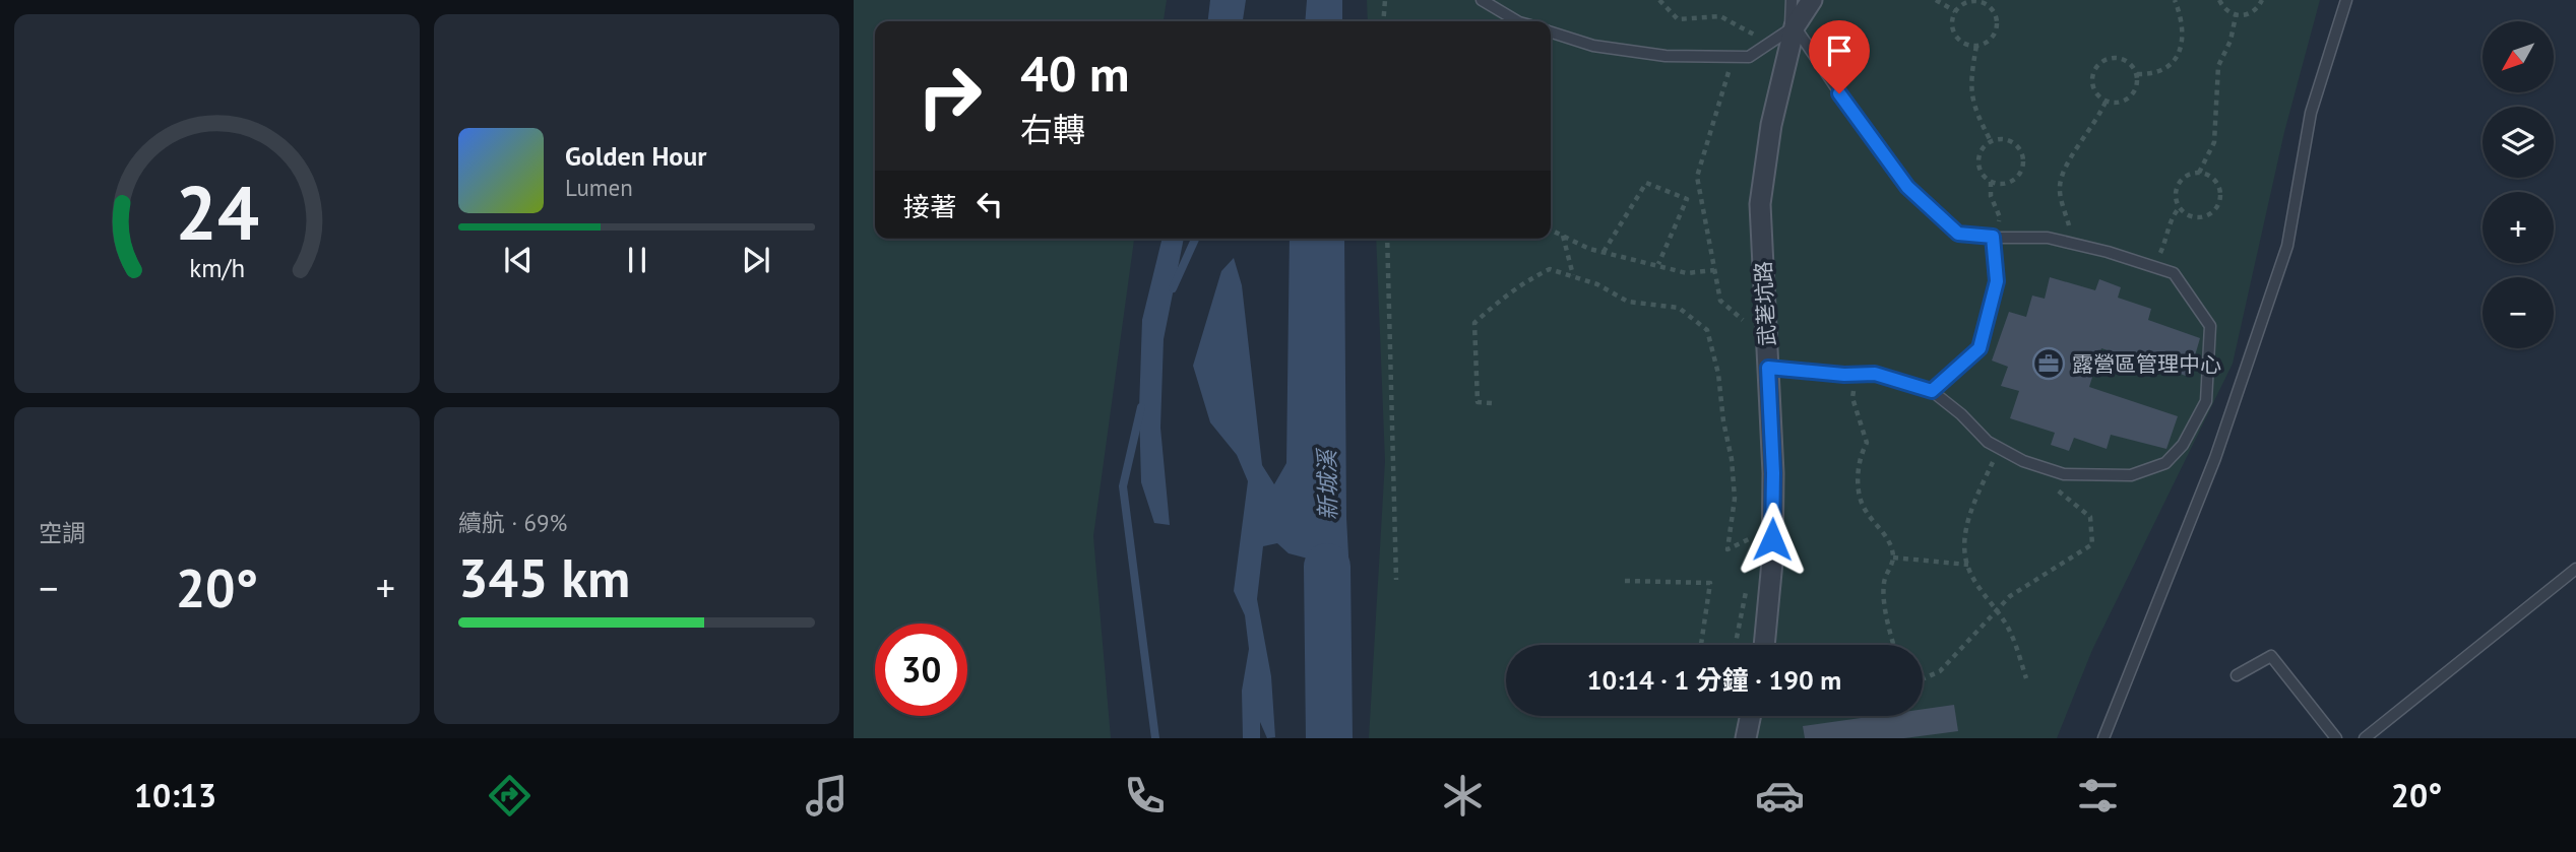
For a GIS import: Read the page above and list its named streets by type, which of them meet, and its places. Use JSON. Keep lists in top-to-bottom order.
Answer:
{
  "streets": {
    "street": ["武荖坑路"]
  },
  "water": ["新城溪"],
  "places": {
    "office": ["露營區管理中心"]
  },
  "north": "bottom left",
  "page": {
    "map_buttons": ["+", "−"],
    "turn": ["40 m", "右轉"],
    "song": ["Golden Hour", "Lumen"],
    "then": "接著",
    "tile": [
      "空調",
      ["續航 · 69%", "345 km"]
    ],
    "heat": ["−", "20°", "+"],
    "limit": "30",
    "trip": "10:14 · 1 分鐘 · 190 m",
    "tabs": ["10:13", "20°"],
    "gauge": ["24", "km/h"]
  }
}
